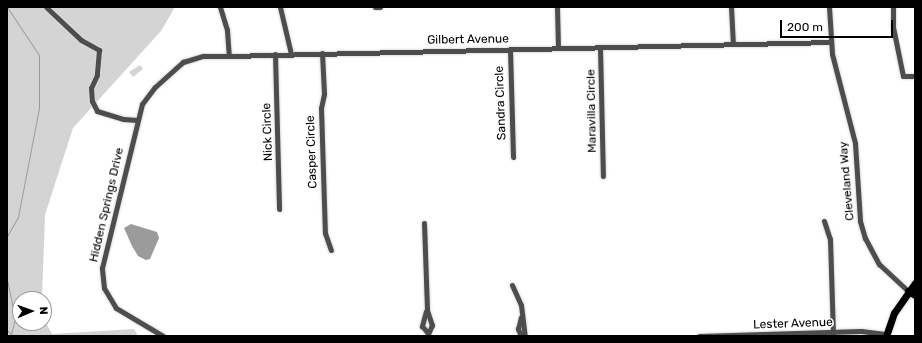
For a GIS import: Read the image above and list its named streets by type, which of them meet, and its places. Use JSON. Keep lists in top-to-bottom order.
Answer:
{
  "streets": {
    "street": [
      "Gilbert Avenue",
      "Sandra Circle",
      "Maravilla Circle",
      "Nick Circle",
      "Casper Circle",
      "Cleveland Way",
      "Hidden Springs Drive",
      "Lester Avenue"
    ]
  },
  "crossings": [
    ["Gilbert Avenue", "Sandra Circle"],
    ["Gilbert Avenue", "Maravilla Circle"],
    ["Gilbert Avenue", "Nick Circle"],
    ["Gilbert Avenue", "Casper Circle"],
    ["Gilbert Avenue", "Cleveland Way"],
    ["Gilbert Avenue", "Hidden Springs Drive"]
  ],
  "scale_bar": "200 m",
  "north": "right"
}
